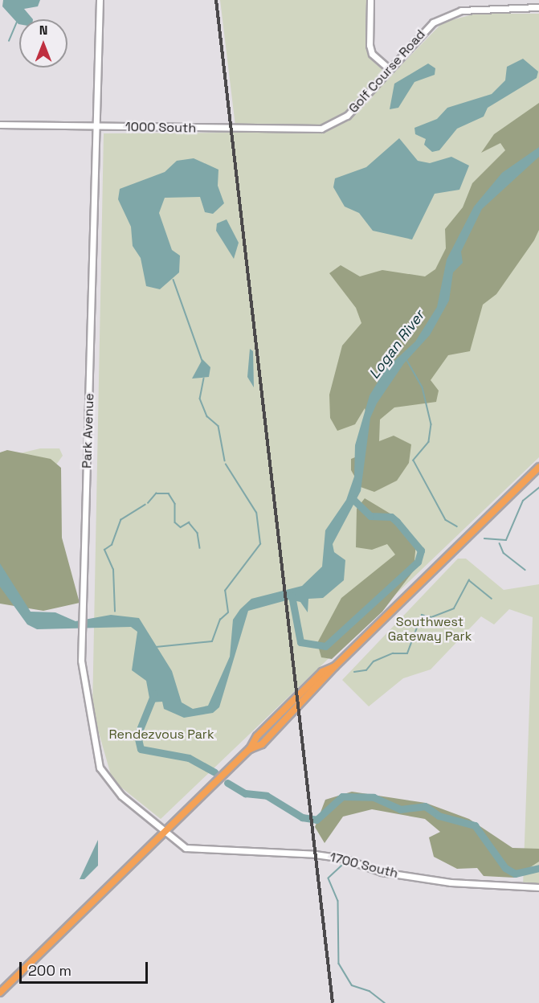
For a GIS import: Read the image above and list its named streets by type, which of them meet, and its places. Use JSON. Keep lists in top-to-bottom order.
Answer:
{
  "streets": {
    "street": [
      "Golf Course Road",
      "1000 South",
      "Park Avenue",
      "1700 South"
    ]
  },
  "crossings": [
    ["Golf Course Road", "1000 South"],
    ["1000 South", "Park Avenue"],
    ["Park Avenue", "1700 South"]
  ],
  "water": ["Logan River"],
  "parks": ["Southwest Gateway Park", "Rendezvous Park"],
  "scale_bar": "200 m",
  "north": "top"
}
